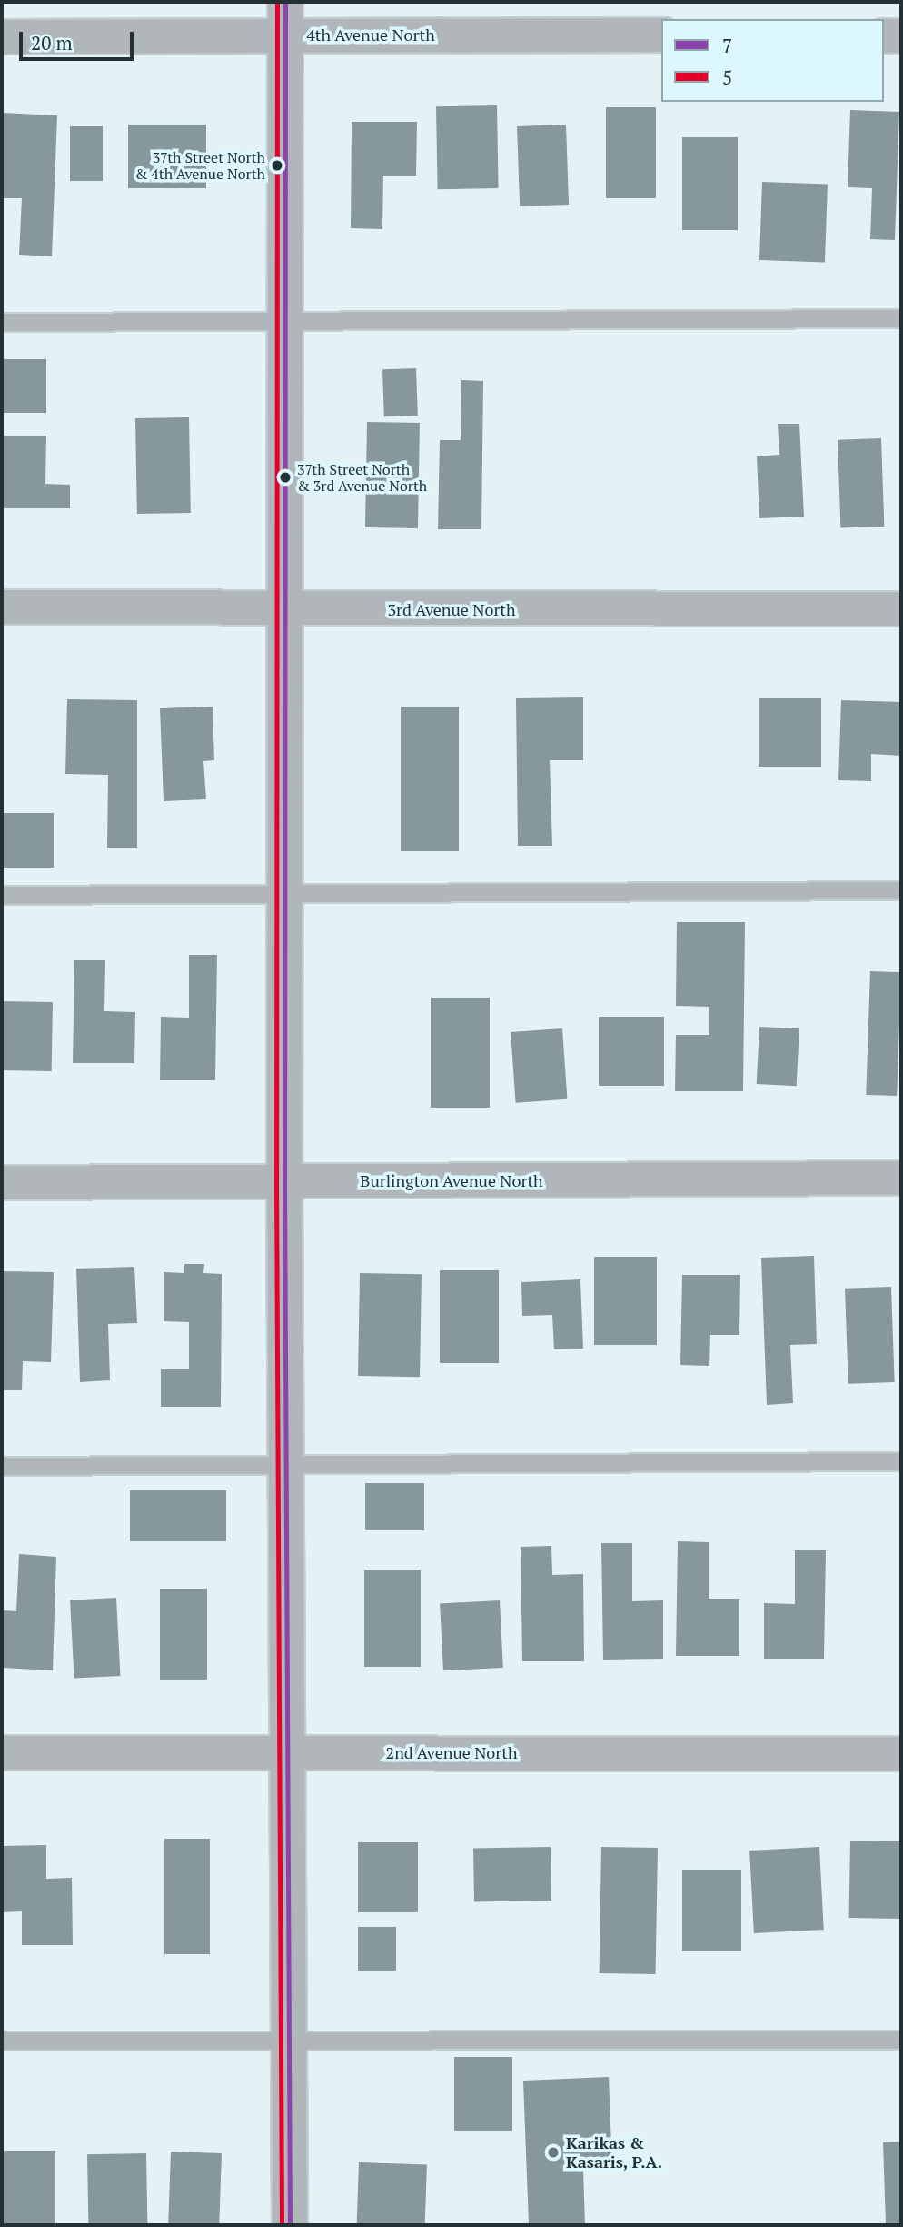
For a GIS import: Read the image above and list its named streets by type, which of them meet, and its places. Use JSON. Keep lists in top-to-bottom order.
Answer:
{
  "streets": {
    "street": [
      "4th Avenue North",
      "3rd Avenue North",
      "Burlington Avenue North",
      "2nd Avenue North"
    ]
  },
  "places": ["37th Street North & 4th Avenue North", "37th Street North & 3rd Avenue North", "Karikas & Kasaris, P.A."],
  "lines": ["transit line 7", "transit line 5"],
  "legend": ["7", "5"],
  "scale_bar": "20 m"
}
